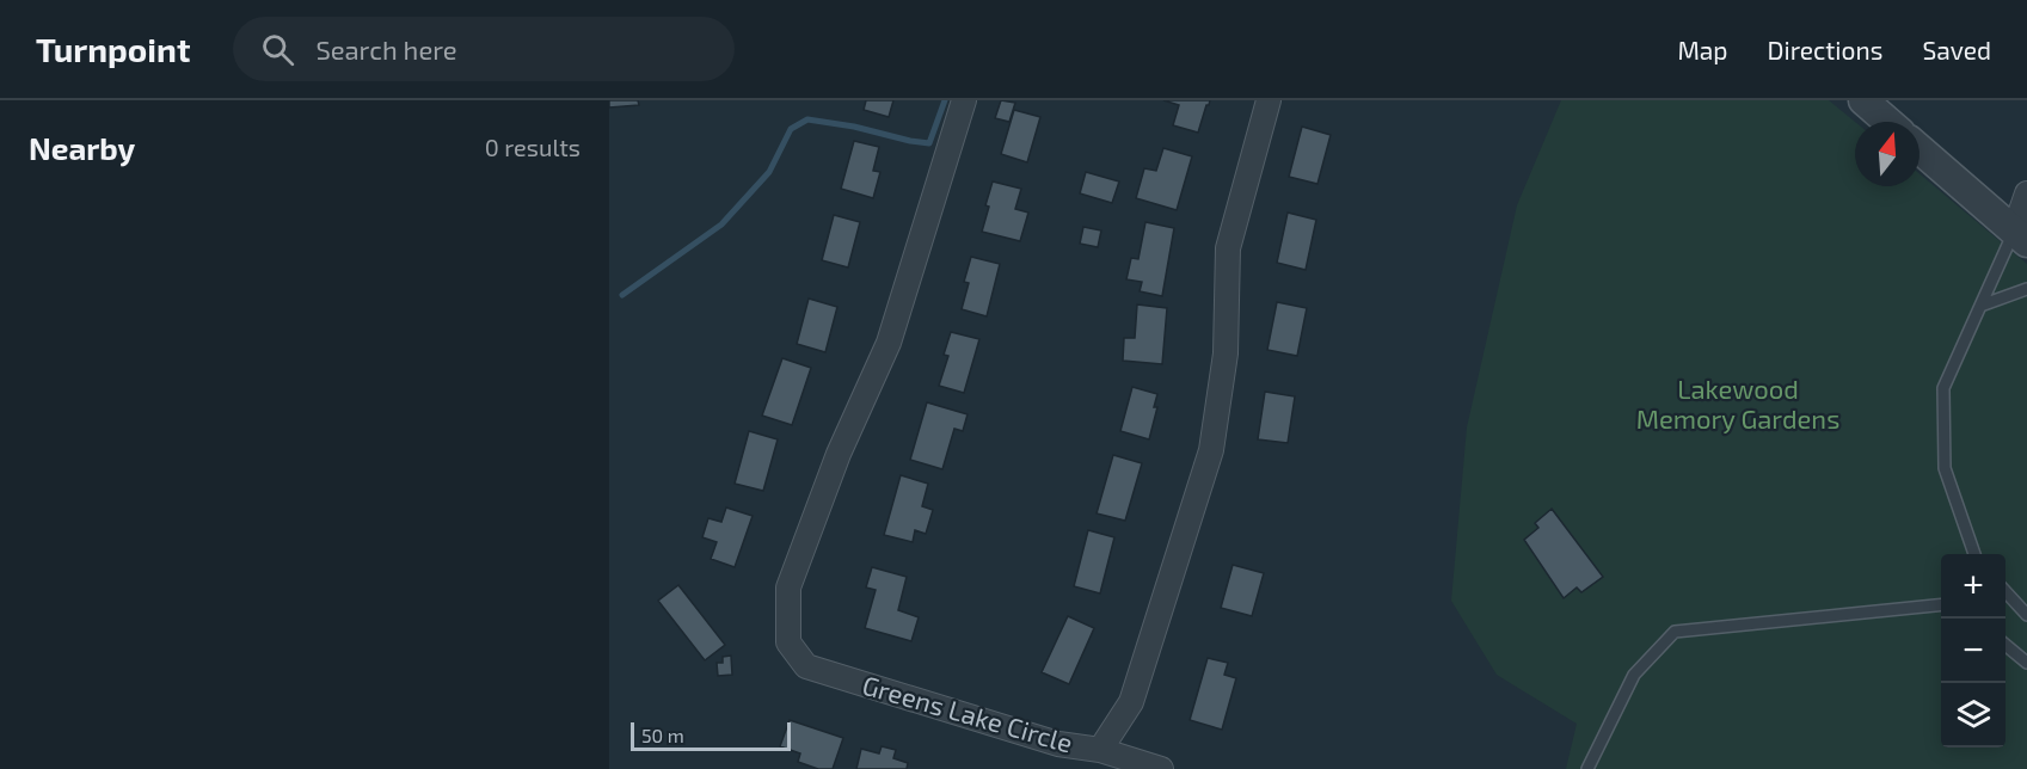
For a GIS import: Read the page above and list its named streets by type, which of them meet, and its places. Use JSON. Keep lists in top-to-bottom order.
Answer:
{
  "streets": {
    "street": ["Greens Lake Circle"]
  },
  "parks": ["Lakewood Memory Gardens"],
  "scale_bar": "50 m",
  "north": "top",
  "page": {
    "header": "Turnpoint",
    "search": "Search here",
    "nav": ["Map", "Directions", "Saved"],
    "heading": ["Nearby", "0 results"],
    "map_buttons": ["+", "−"],
    "scale": "50 m"
  }
}
